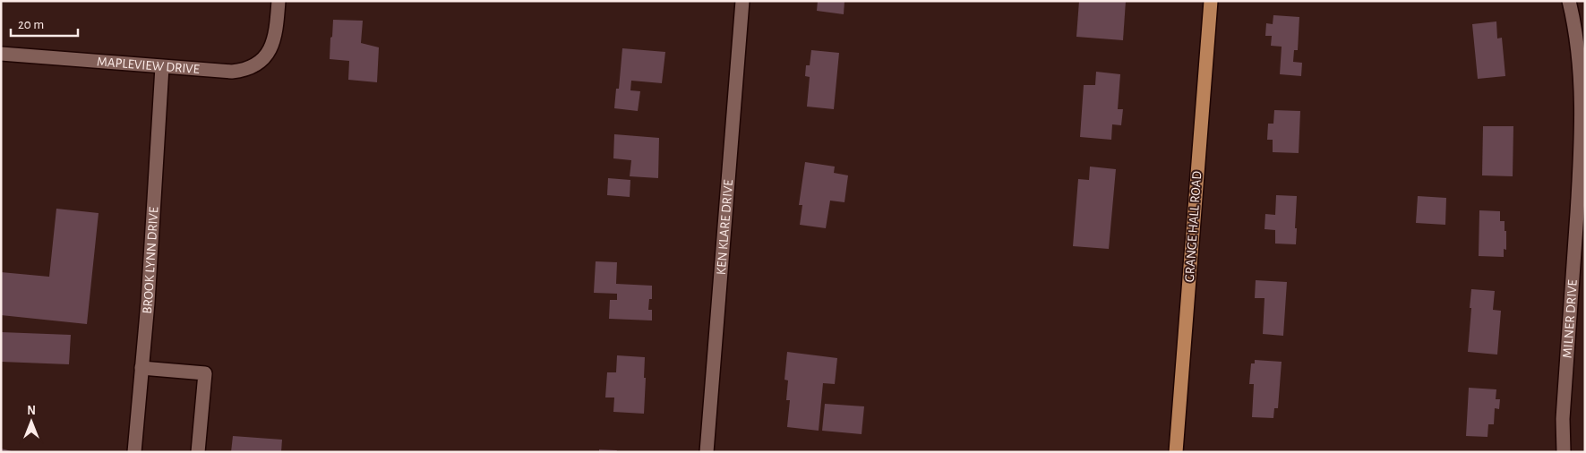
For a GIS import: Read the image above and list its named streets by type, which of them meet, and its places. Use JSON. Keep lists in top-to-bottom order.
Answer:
{
  "streets": {
    "main road": ["GRANGE HALL ROAD"],
    "street": [
      "MAPLEVIEW DRIVE",
      "KEN KLARE DRIVE",
      "BROOK LYNN DRIVE",
      "MILNER DRIVE"
    ]
  },
  "crossings": [
    ["MAPLEVIEW DRIVE", "BROOK LYNN DRIVE"]
  ],
  "scale_bar": "20 m",
  "north": "top"
}
